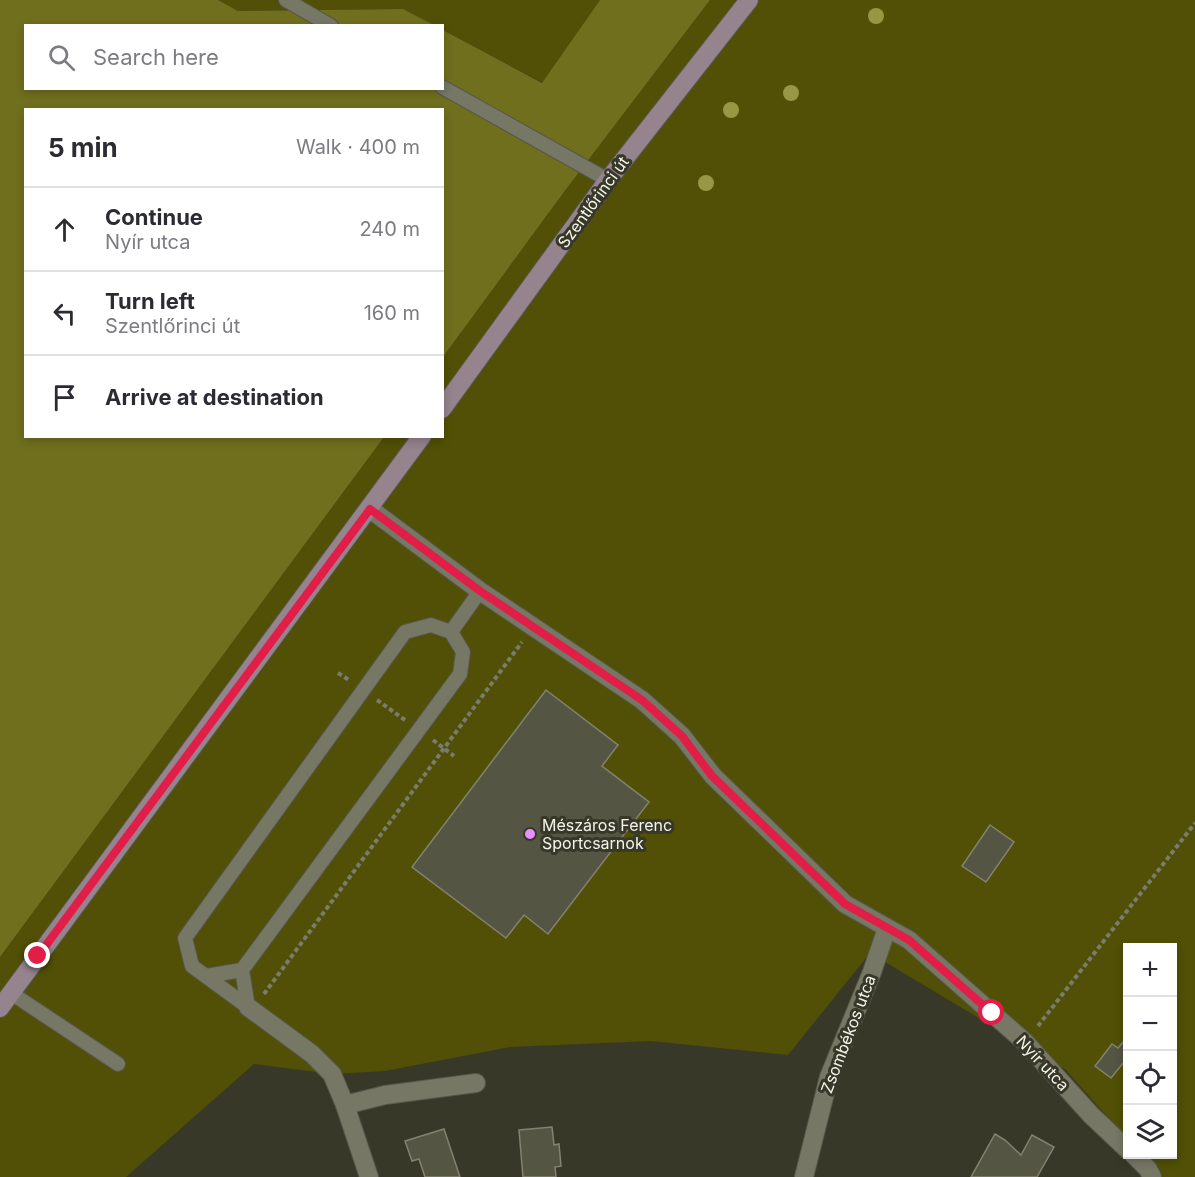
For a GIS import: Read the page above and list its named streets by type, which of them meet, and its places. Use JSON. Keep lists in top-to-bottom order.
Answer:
{
  "streets": {
    "main road": ["Szentlőrinci út"],
    "street": ["Zsombékos utca", "Nyír utca"]
  },
  "crossings": [
    ["Zsombékos utca", "Nyír utca"]
  ],
  "places": ["Mészáros Ferenc Sportcsarnok"],
  "page": {
    "search": "Search here",
    "heading": ["5 min", "Walk · 400 m"],
    "list": [
      ["Continue", "Nyír utca", "240 m"],
      ["Turn left", "Szentlőrinci út", "160 m"],
      "Arrive at destination"
    ],
    "map_buttons": ["+", "−"]
  }
}
